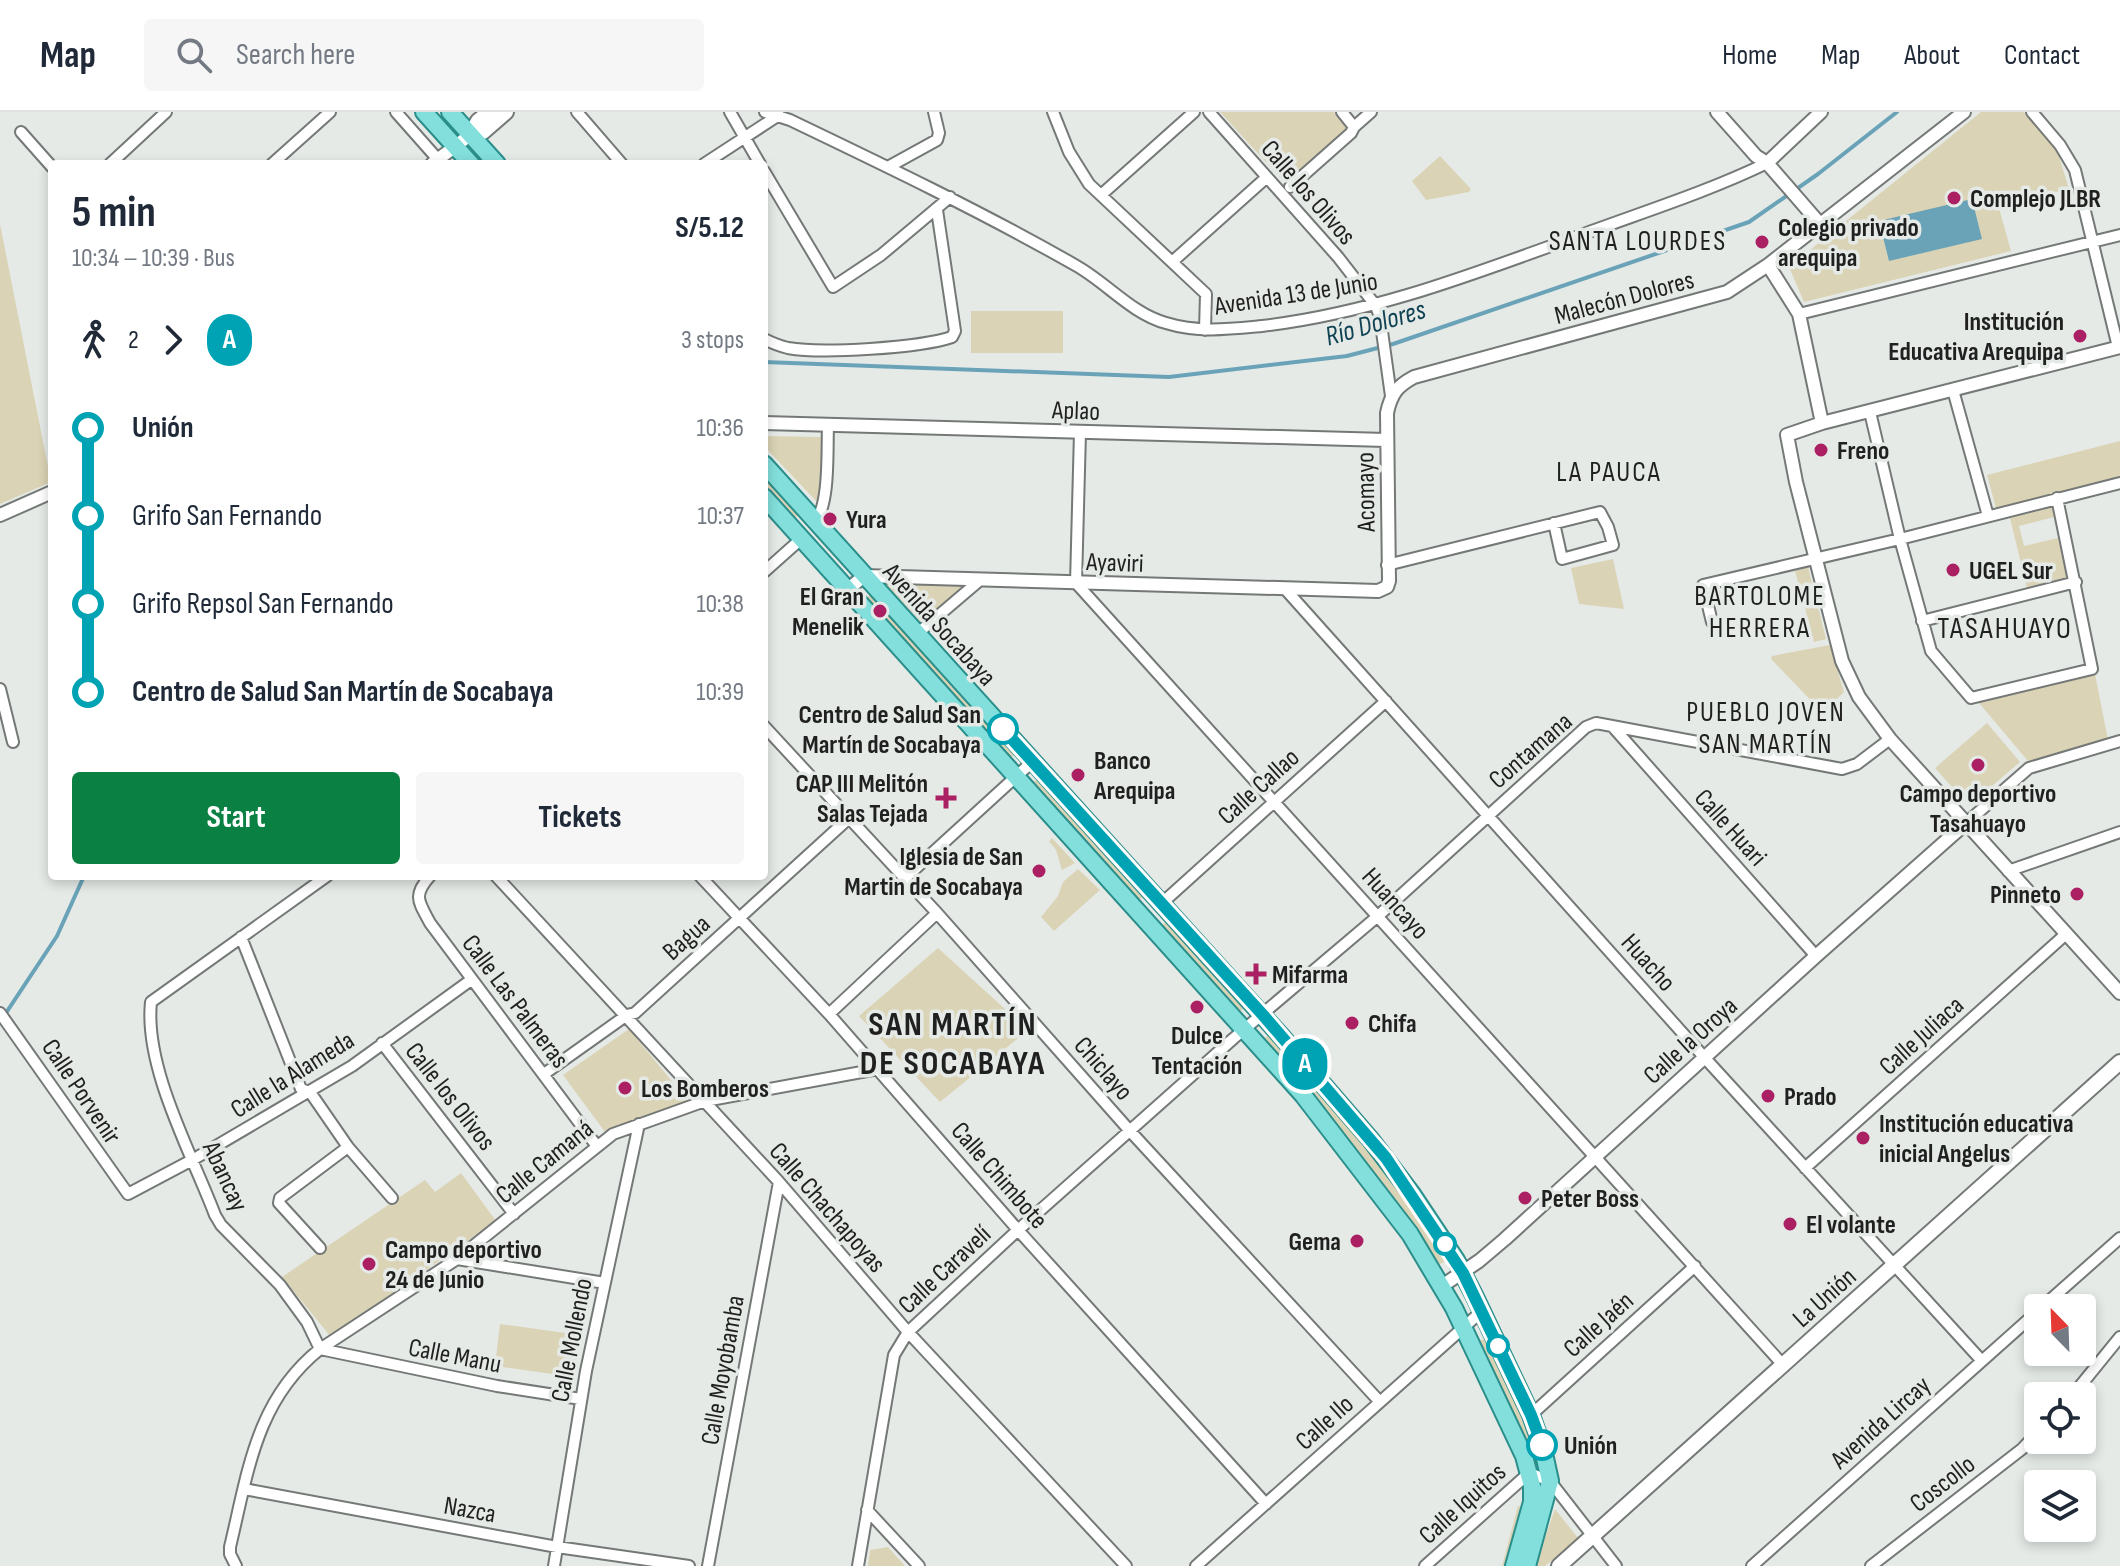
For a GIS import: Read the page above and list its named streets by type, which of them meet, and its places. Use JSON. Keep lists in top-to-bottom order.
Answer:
{
  "streets": {
    "main road": ["Avenida Socabaya", "La Unión"],
    "street": [
      "Calle los Olivos",
      "Avenida 13 de Junio",
      "Malecón Dolores",
      "Aplao",
      "Acomayo",
      "Ayaviri",
      "Contamana",
      "Calle Callao",
      "Calle Huari",
      "Huancayo",
      "Bagua",
      "Huacho",
      "Calle Las Palmeras",
      "Calle Juliaca",
      "Calle la Oroya",
      "Chiclayo",
      "Calle la Alameda",
      "Calle Porvenir",
      "Calle Camaná",
      "Calle Chimbote",
      "Abancay",
      "Calle Chachapoyas",
      "Calle Caravelí",
      "Calle Jaén",
      "Calle Mollendo",
      "Calle Manu",
      "Calle Moyobamba",
      "Calle Ilo",
      "Avenida Lircay",
      "Coscollo",
      "Calle Iquitos",
      "Nazca"
    ]
  },
  "crossings": [
    ["Calle los Olivos", "Avenida 13 de Junio"],
    ["Calle los Olivos", "Calle la Alameda"],
    ["Calle los Olivos", "Calle Camaná"],
    ["Malecón Dolores", "Acomayo"],
    ["Aplao", "Acomayo"],
    ["Acomayo", "Ayaviri"],
    ["Ayaviri", "Avenida Socabaya"],
    ["Ayaviri", "Huancayo"],
    ["Ayaviri", "Huacho"],
    ["Avenida Socabaya", "Contamana"],
    ["Avenida Socabaya", "Calle Callao"],
    ["Avenida Socabaya", "Calle la Oroya"],
    ["Avenida Socabaya", "Calle Caravelí"],
    ["Avenida Socabaya", "Calle Jaén"],
    ["Avenida Socabaya", "Calle Ilo"],
    ["Avenida Socabaya", "Calle Iquitos"],
    ["Contamana", "Calle Huari"],
    ["Contamana", "Huancayo"],
    ["Contamana", "Huacho"],
    ["Contamana", "Calle Caravelí"],
    ["Calle Callao", "Huancayo"],
    ["Calle Callao", "Huacho"],
    ["Calle Huari", "Calle la Oroya"],
    ["Huancayo", "Calle la Oroya"],
    ["Huancayo", "La Unión"],
    ["Huancayo", "Calle Jaén"],
    ["Bagua", "Calle Las Palmeras"],
    ["Bagua", "Chiclayo"],
    ["Bagua", "Calle Chimbote"],
    ["Bagua", "Calle Chachapoyas"],
    ["Huacho", "Calle Juliaca"],
    ["Huacho", "Calle la Oroya"],
    ["Huacho", "La Unión"],
    ["Huacho", "Avenida Lircay"],
    ["Calle Las Palmeras", "Calle la Alameda"],
    ["Calle Las Palmeras", "Calle Camaná"],
    ["Chiclayo", "Calle Caravelí"],
    ["Chiclayo", "Calle Ilo"],
    ["Calle la Alameda", "Calle Porvenir"],
    ["Calle la Alameda", "Abancay"],
    ["Calle Camaná", "Calle Chimbote"],
    ["Calle Camaná", "Abancay"],
    ["Calle Camaná", "Calle Chachapoyas"],
    ["Calle Camaná", "Calle Mollendo"],
    ["Calle Camaná", "Calle Manu"],
    ["Calle Camaná", "Nazca"],
    ["Calle Chimbote", "Calle Caravelí"],
    ["Calle Chimbote", "Calle Ilo"],
    ["Abancay", "Calle Manu"],
    ["Calle Chachapoyas", "Calle Caravelí"],
    ["Calle Chachapoyas", "Calle Moyobamba"],
    ["Calle Mollendo", "Calle Manu"],
    ["Calle Mollendo", "Nazca"]
  ],
  "districts": [
    "SANTA LOURDES",
    "LA PAUCA",
    "BARTOLOME HERRERA",
    "TASAHUAYO",
    "PUEBLO JOVEN SAN MARTÍN",
    "SAN MARTÍN DE SOCABAYA"
  ],
  "water": ["Río Dolores"],
  "places": {
    "other": [
      "Complejo JLBR",
      "Colegio privado arequipa",
      "Institución Educativa Arequipa",
      "Freno",
      "Yura",
      "UGEL Sur",
      "El Gran Menelik",
      "Centro de Salud San Martín de Socabaya",
      "Campo deportivo Tasahuayo",
      "Banco Arequipa",
      "Iglesia de San Martin de Socabaya",
      "Pinneto",
      "Dulce Tentación",
      "Chifa",
      "Los Bomberos",
      "Prado",
      "Institución educativa inicial Angelus",
      "Peter Boss",
      "El volante",
      "Gema",
      "Campo deportivo 24 de Junio",
      "Unión"
    ],
    "health": ["CAP III Melitón Salas Tejada", "Mifarma"]
  },
  "lines": ["bus line A"],
  "north": "top left",
  "page": {
    "header": "Map",
    "search": "Search here",
    "nav": [
      "Home",
      "Map",
      "About",
      "Contact"
    ],
    "on_map": "A",
    "heading": ["5 min", "10:34 – 10:39 · Bus", "S/5.12"],
    "legs": ["2", "A", "3 stops"],
    "list": [
      {
        "name": "Unión",
        "value": "10:36"
      },
      {
        "name": "Grifo San Fernando",
        "value": "10:37"
      },
      {
        "name": "Grifo Repsol San Fernando",
        "value": "10:38"
      },
      {
        "name": "Centro de Salud San Martín de Socabaya",
        "value": "10:39"
      }
    ],
    "buttons": ["Start", "Tickets"]
  }
}
